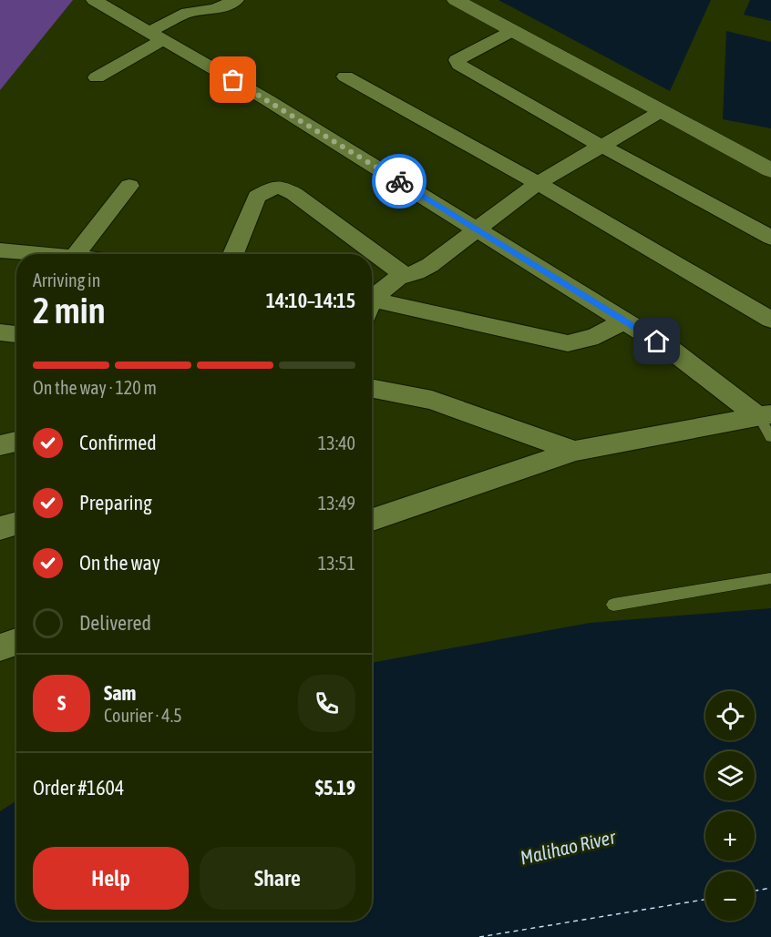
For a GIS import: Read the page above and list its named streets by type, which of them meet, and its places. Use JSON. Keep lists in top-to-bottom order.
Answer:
{
  "water": ["Malihao River"],
  "page": {
    "heading": ["2 min", "Arriving in", "14:10–14:15"],
    "panel": [
      "Sam",
      "Courier · 4.5",
      "Order #1604",
      "$5.19"
    ],
    "bar": "On the way · 120 m",
    "list": [
      ["Confirmed", "13:40"],
      ["Preparing", "13:49"],
      ["On the way", "13:51"],
      "Delivered"
    ],
    "round": "S",
    "map_buttons": ["+", "−"],
    "buttons": ["Help", "Share"]
  }
}
